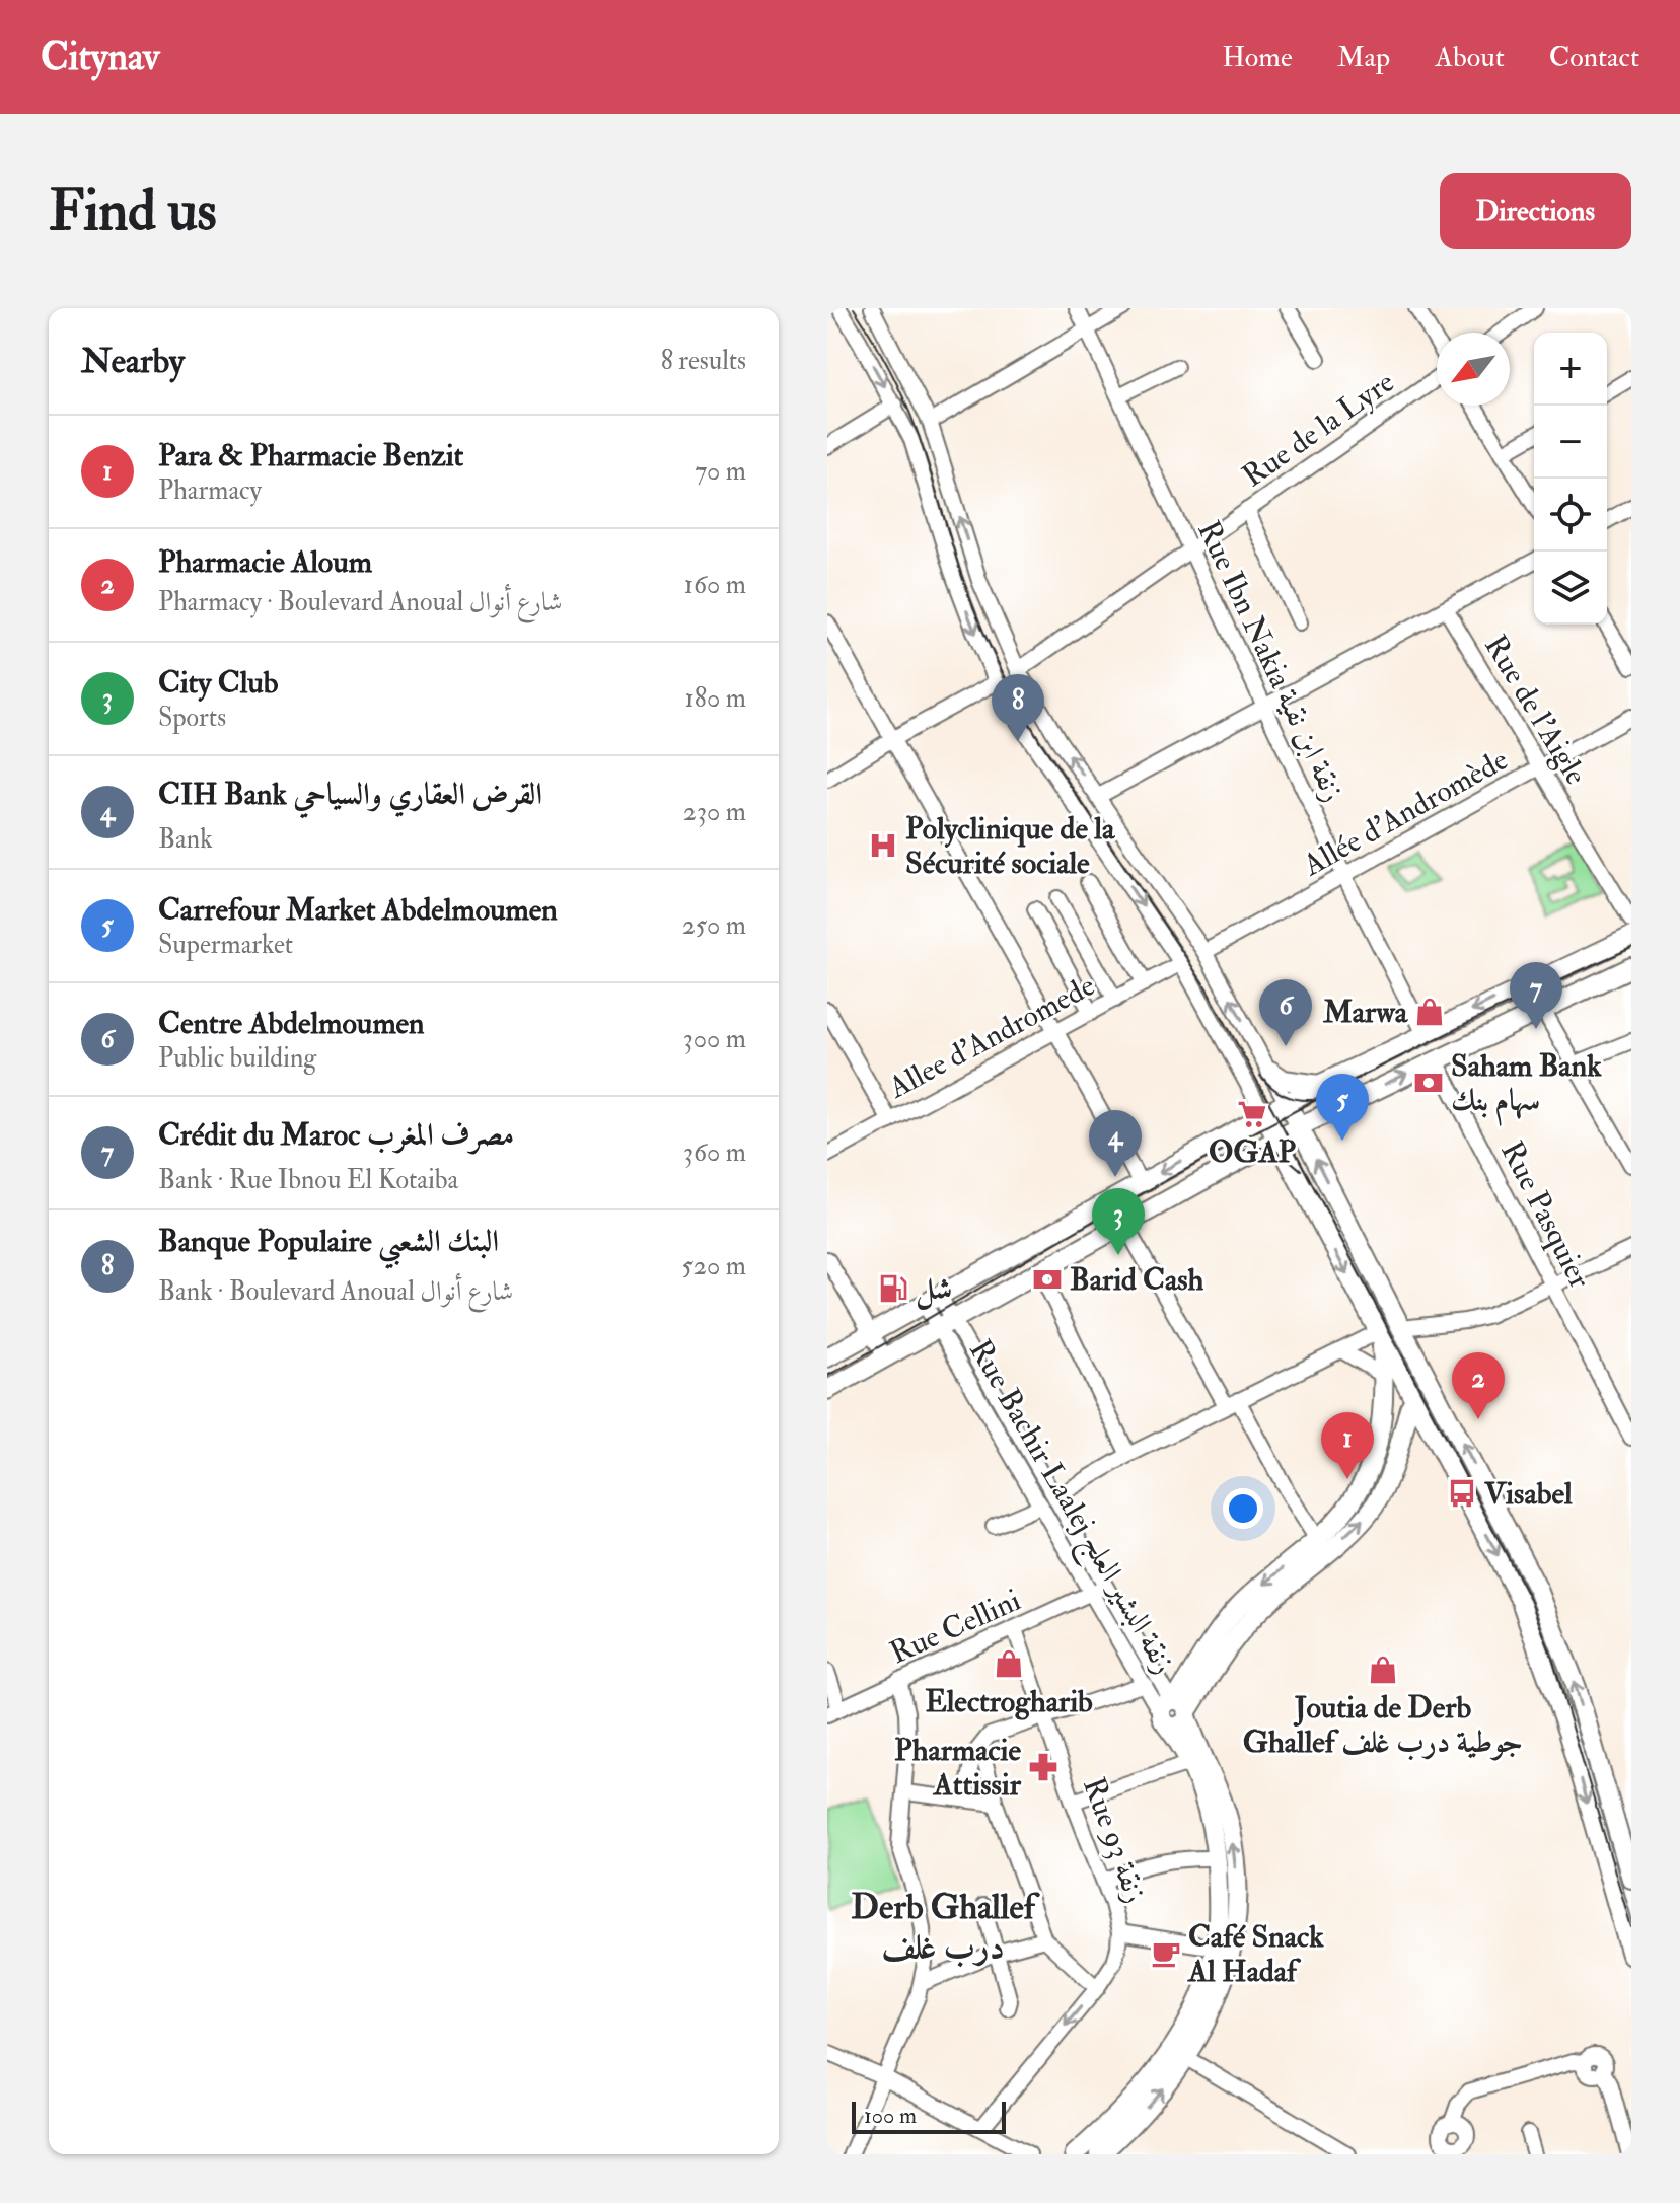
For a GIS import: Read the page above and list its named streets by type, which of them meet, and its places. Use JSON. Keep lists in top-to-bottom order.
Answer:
{
  "streets": {
    "street": [
      "Rue de la Lyre",
      "Rue Ibn Nakia زنقة ابن نقية",
      "Rue de l'Aigle",
      "Allée d'Andromède",
      "Allee d'Andromede",
      "Rue Pasquier",
      "Rue Bachir Laalej زنقة البشير العلج",
      "Rue Cellini",
      "Rue 93 زنقة"
    ]
  },
  "crossings": [
    ["Rue de la Lyre", "Rue Ibn Nakia زنقة ابن نقية"],
    ["Rue Ibn Nakia زنقة ابن نقية", "Allée d'Andromède"],
    ["Rue de l'Aigle", "Allée d'Andromède"],
    ["Rue Bachir Laalej زنقة البشير العلج", "Rue Cellini"],
    ["Rue Cellini", "Rue 93 زنقة"]
  ],
  "districts": ["Derb Ghallef درب غلف"],
  "places": {
    "hospital": ["Polyclinique de la Sécurité sociale"],
    "shop": ["Marwa", "Electrogharib", "Joutia de Derb Ghallef جوطية درب غلف"],
    "bank": ["Saham Bank سهام بنك", "Barid Cash"],
    "supermarket": ["OGAP"],
    "fuel station": ["شل"],
    "bus stop": ["Visabel"],
    "pharmacy": ["Pharmacie Attissir"],
    "cafe": ["Café Snack Al Hadaf"]
  },
  "scale_bar": "100 m",
  "north": "bottom left",
  "page": {
    "header": "Citynav",
    "nav": [
      "Home",
      "Map",
      "About",
      "Contact"
    ],
    "buttons": "Directions",
    "title": "Find us",
    "heading": ["Nearby", "8 results"],
    "map_buttons": ["+", "−"],
    "list": [
      {
        "mark": "1",
        "name": "Para & Pharmacie Benzit",
        "note": "Pharmacy",
        "value": "70 m"
      },
      {
        "mark": "2",
        "name": "Pharmacie Aloum",
        "note": "Pharmacy · Boulevard Anoual شارع أنوال",
        "value": "160 m"
      },
      {
        "mark": "3",
        "name": "City Club",
        "note": "Sports",
        "value": "180 m"
      },
      {
        "mark": "4",
        "name": "CIH Bank القرض العقاري والسياحي",
        "note": "Bank",
        "value": "230 m"
      },
      {
        "mark": "5",
        "name": "Carrefour Market Abdelmoumen",
        "note": "Supermarket",
        "value": "250 m"
      },
      {
        "mark": "6",
        "name": "Centre Abdelmoumen",
        "note": "Public building",
        "value": "300 m"
      },
      {
        "mark": "7",
        "name": "Crédit du Maroc مصرف المغرب",
        "note": "Bank · Rue Ibnou El Kotaiba",
        "value": "360 m"
      },
      {
        "mark": "8",
        "name": "Banque Populaire البنك الشعبي",
        "note": "Bank · Boulevard Anoual شارع أنوال",
        "value": "520 m"
      }
    ],
    "pins": [
      "8",
      "7",
      "6",
      "5",
      "4",
      "3",
      "2",
      "1"
    ],
    "scale": "100 m"
  }
}
